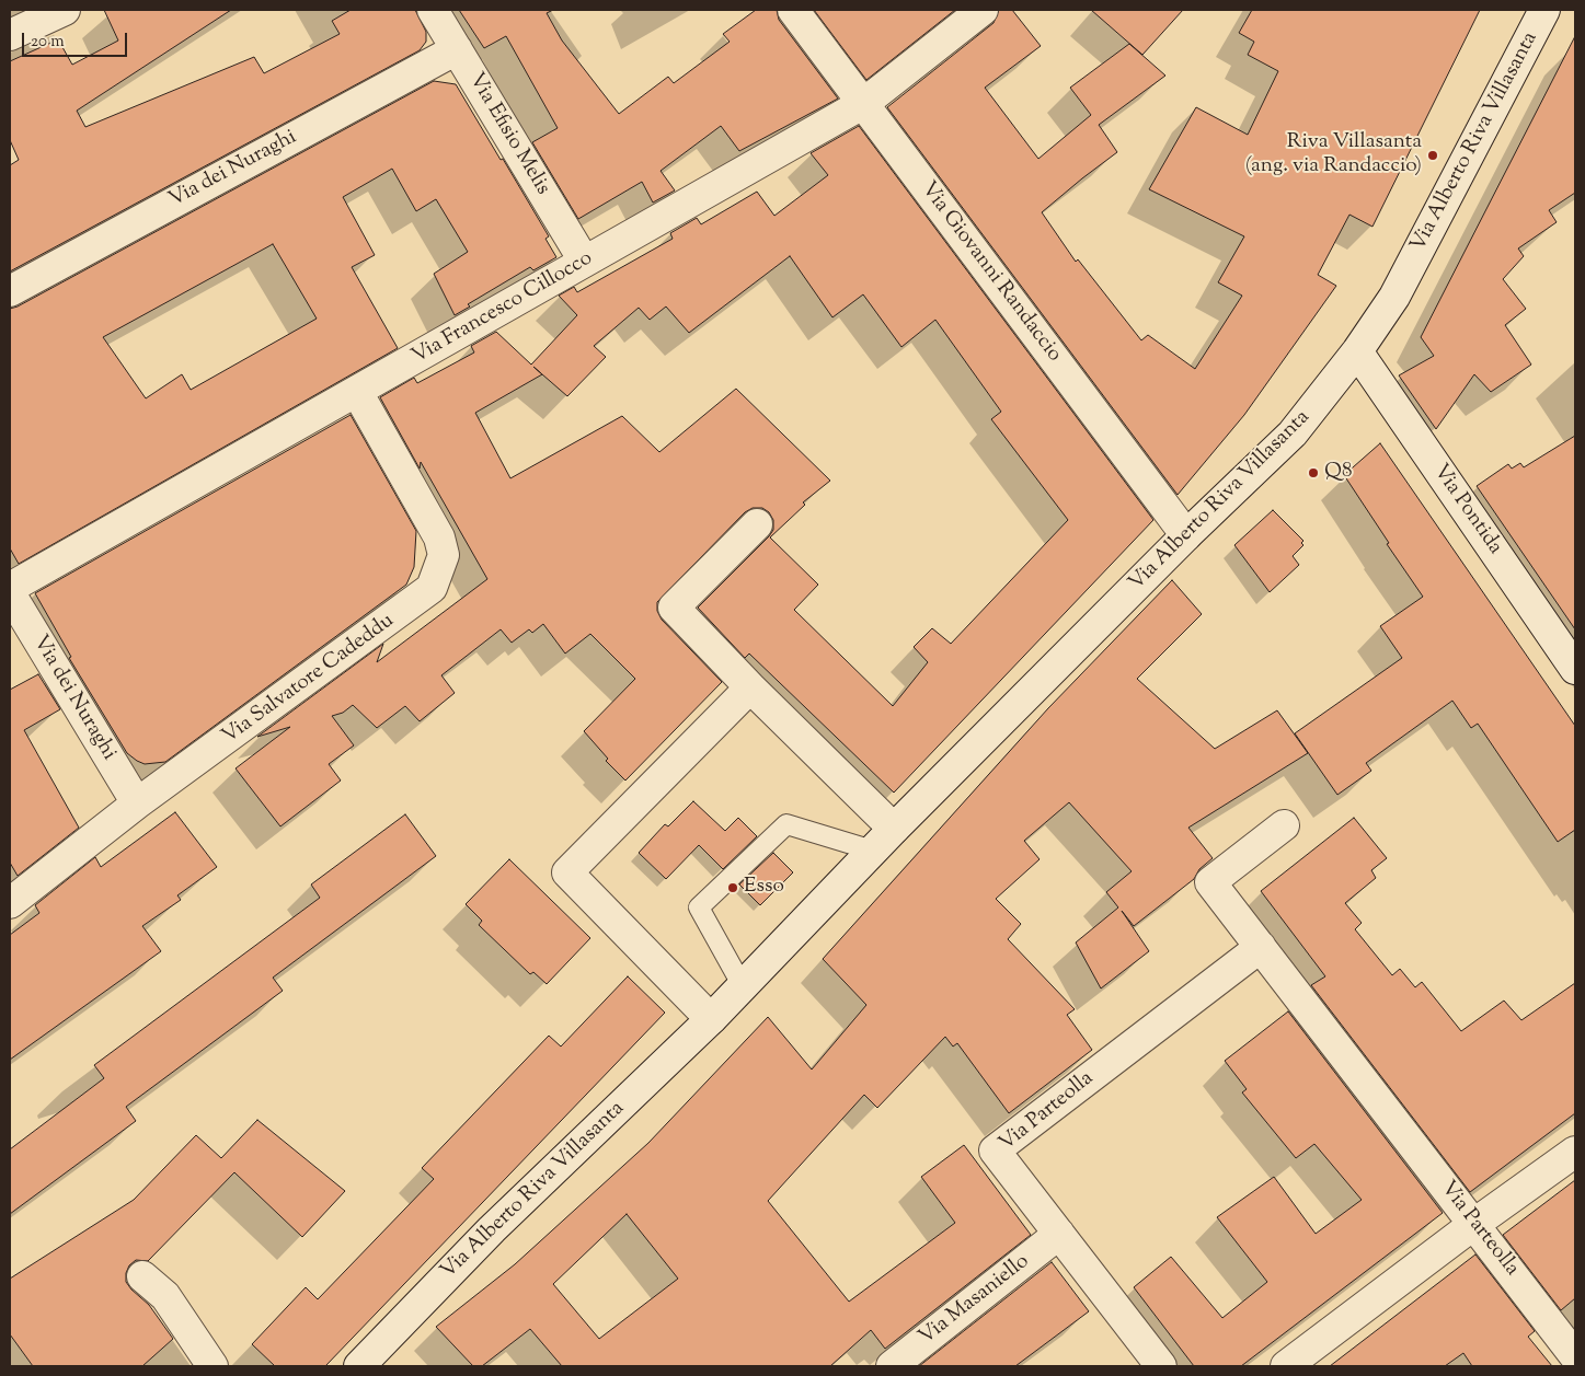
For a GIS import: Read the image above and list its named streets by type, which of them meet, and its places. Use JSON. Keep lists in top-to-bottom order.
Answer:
{
  "streets": {
    "street": [
      "Via Efisio Melis",
      "Via Alberto Riva Villasanta",
      "Via dei Nuraghi",
      "Via Giovanni Randaccio",
      "Via Francesco Cillocco",
      "Via Pontida",
      "Via Salvatore Cadeddu",
      "Via Parteolla",
      "Via Masaniello"
    ]
  },
  "crossings": [
    ["Via Efisio Melis", "Via dei Nuraghi"],
    ["Via Efisio Melis", "Via Francesco Cillocco"],
    ["Via Alberto Riva Villasanta", "Via Giovanni Randaccio"],
    ["Via Alberto Riva Villasanta", "Via Pontida"],
    ["Via dei Nuraghi", "Via Salvatore Cadeddu"],
    ["Via Giovanni Randaccio", "Via Francesco Cillocco"],
    ["Via Francesco Cillocco", "Via Salvatore Cadeddu"],
    ["Via Parteolla", "Via Masaniello"]
  ],
  "places": ["Riva Villasanta (ang. via Randaccio)", "Q8", "Esso"],
  "scale_bar": "20 m"
}
